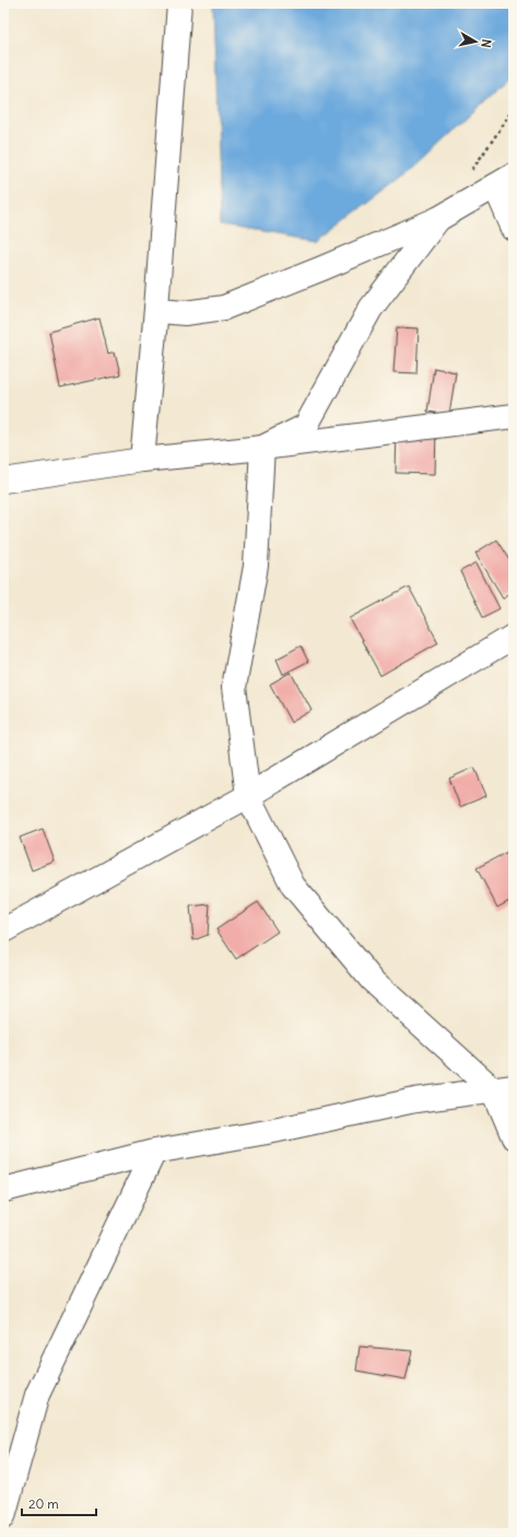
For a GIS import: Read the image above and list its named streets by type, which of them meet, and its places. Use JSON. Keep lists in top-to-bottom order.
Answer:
{
  "scale_bar": "20 m",
  "north": "right"
}
